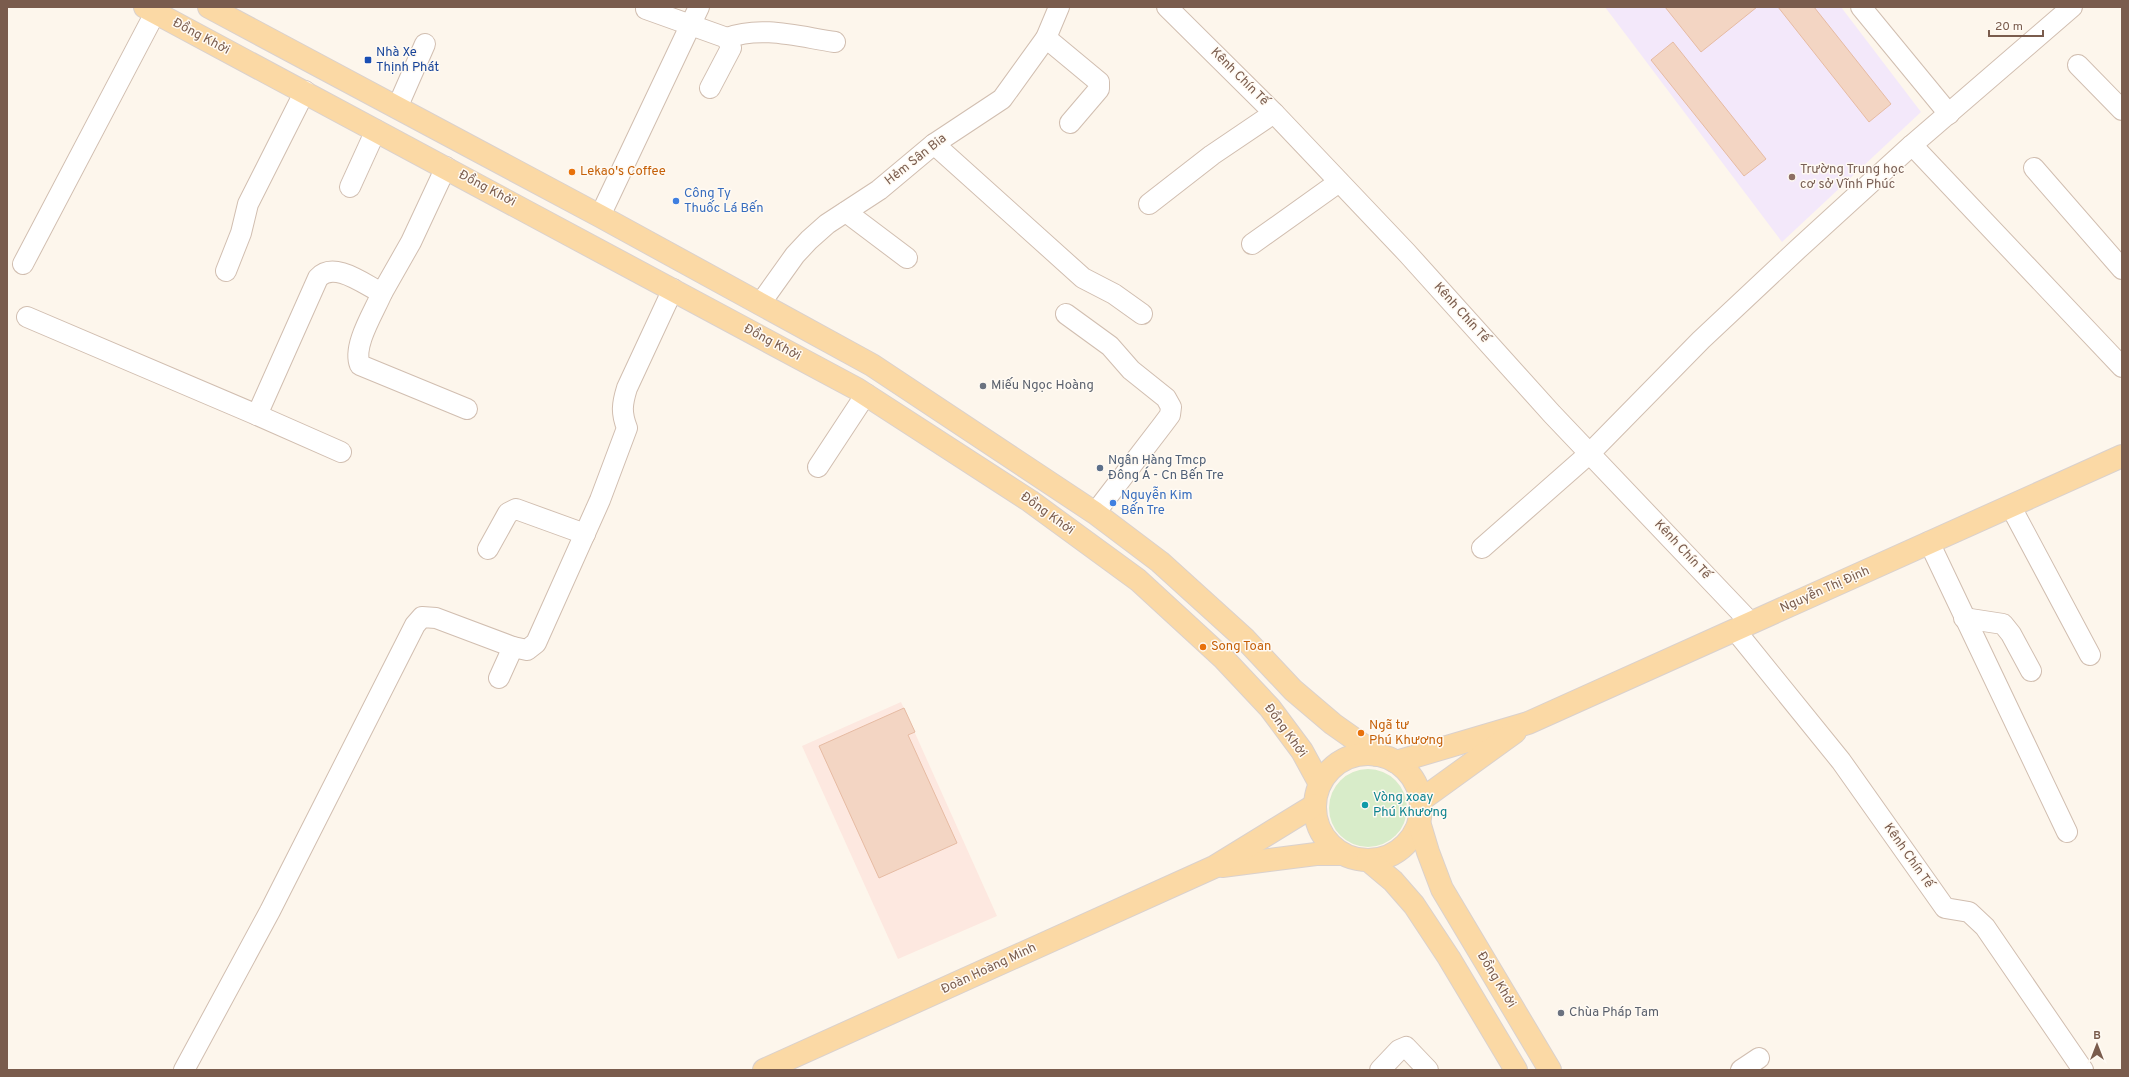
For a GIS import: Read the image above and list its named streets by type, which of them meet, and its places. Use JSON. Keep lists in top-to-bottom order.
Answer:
{
  "streets": {
    "main road": ["Đồng Khởi", "Nguyễn Thị Định", "Đoàn Hoàng Minh"],
    "street": ["Kênh Chín Tế", "Hẻm Sân Bia"]
  },
  "crossings": [
    ["Đồng Khởi", "Hẻm Sân Bia"],
    ["Đồng Khởi", "Nguyễn Thị Định"],
    ["Đồng Khởi", "Đoàn Hoàng Minh"],
    ["Kênh Chín Tế", "Nguyễn Thị Định"],
    ["Nguyễn Thị Định", "Đoàn Hoàng Minh"]
  ],
  "places": {
    "transit": ["Nhà Xe Thịnh Phát"],
    "other": [
      "Lekao's Coffee",
      "Trường Trung học cơ sở Vĩnh Phúc",
      "Công Ty Thuốc Lá Bến",
      "Miếu Ngọc Hoàng",
      "Ngân Hàng Tmcp Đông Á - Cn Bến Tre",
      "Nguyễn Kim Bến Tre",
      "Song Toan",
      "Ngã tư Phú Khương",
      "Vòng xoay Phú Khương",
      "Chùa Pháp Tam"
    ]
  },
  "scale_bar": "20 m",
  "north": "top"
}
